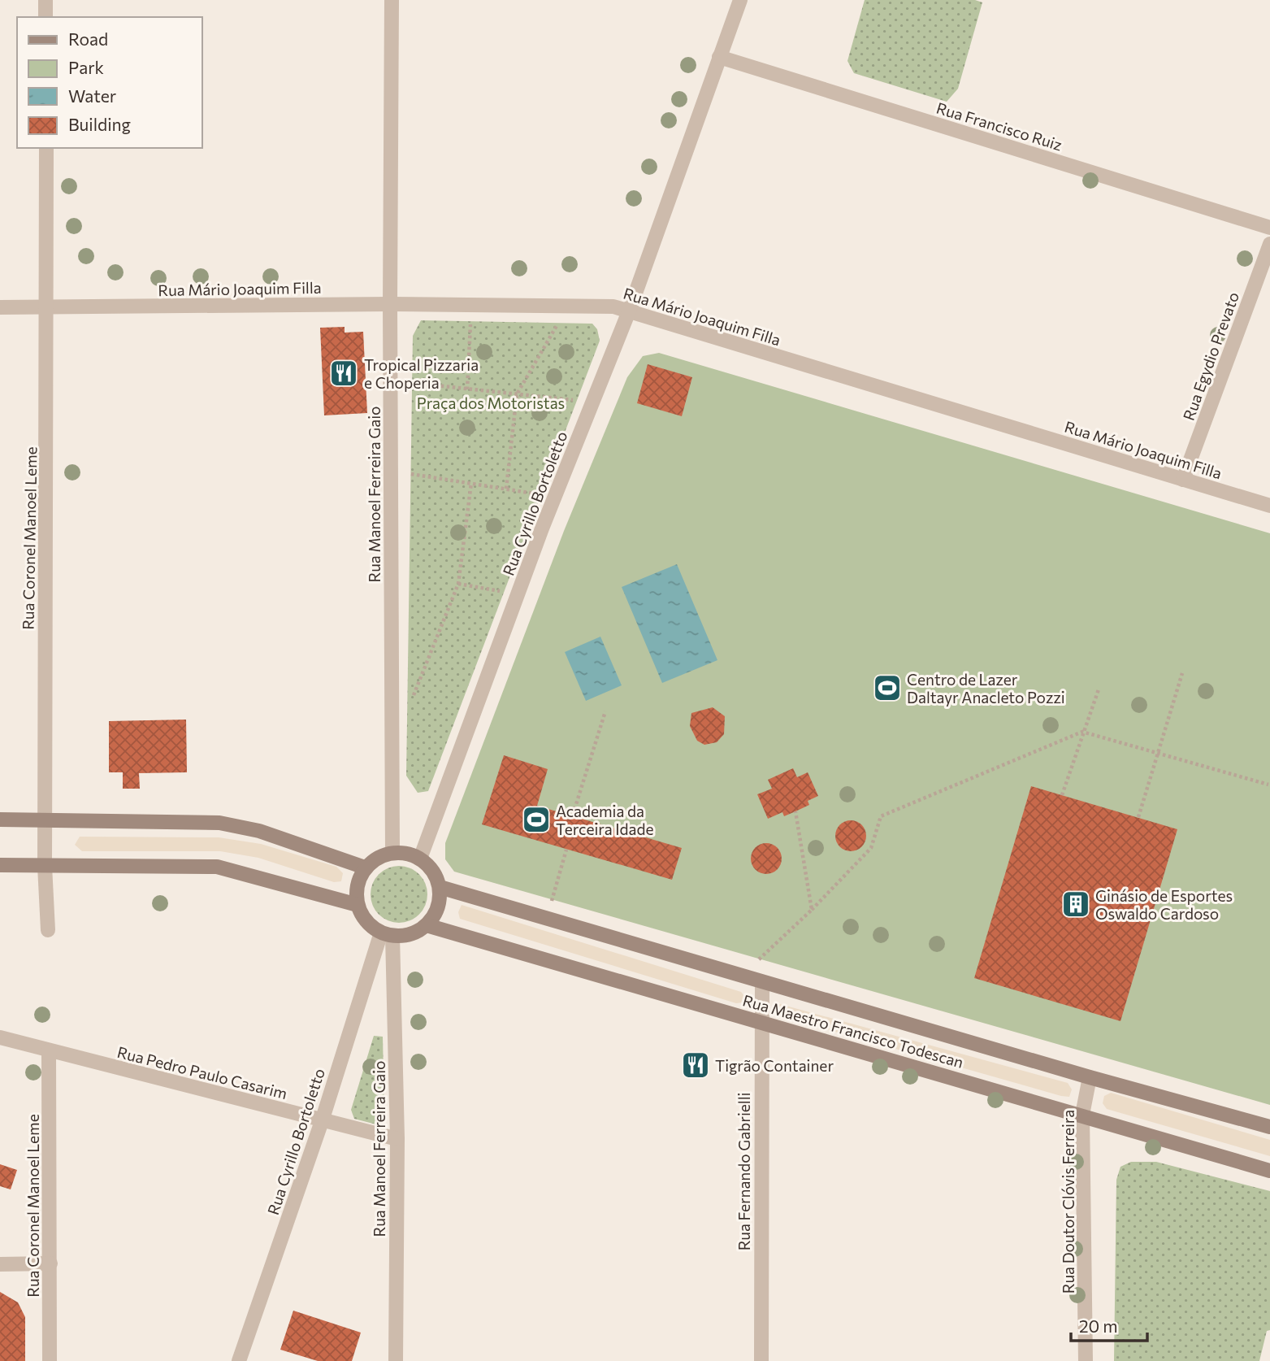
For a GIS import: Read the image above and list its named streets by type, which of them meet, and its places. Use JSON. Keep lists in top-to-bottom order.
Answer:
{
  "streets": {
    "main road": ["Rua Maestro Francisco Todescan"],
    "street": [
      "Rua Francisco Ruiz",
      "Rua Mário Joaquim Filla",
      "Rua Egydio Prevato",
      "Rua Manoel Ferreira Gaio",
      "Rua Cyrillo Bortoletto",
      "Rua Coronel Manoel Leme",
      "Rua Pedro Paulo Casarim",
      "Rua Fernando Gabrielli",
      "Rua Doutor Clóvis Ferreira"
    ]
  },
  "crossings": [
    ["Rua Francisco Ruiz", "Rua Cyrillo Bortoletto"],
    ["Rua Mário Joaquim Filla", "Rua Egydio Prevato"],
    ["Rua Mário Joaquim Filla", "Rua Manoel Ferreira Gaio"],
    ["Rua Mário Joaquim Filla", "Rua Cyrillo Bortoletto"],
    ["Rua Mário Joaquim Filla", "Rua Coronel Manoel Leme"],
    ["Rua Manoel Ferreira Gaio", "Rua Cyrillo Bortoletto"],
    ["Rua Manoel Ferreira Gaio", "Rua Maestro Francisco Todescan"],
    ["Rua Manoel Ferreira Gaio", "Rua Pedro Paulo Casarim"],
    ["Rua Cyrillo Bortoletto", "Rua Maestro Francisco Todescan"],
    ["Rua Cyrillo Bortoletto", "Rua Pedro Paulo Casarim"],
    ["Rua Coronel Manoel Leme", "Rua Pedro Paulo Casarim"],
    ["Rua Maestro Francisco Todescan", "Rua Fernando Gabrielli"],
    ["Rua Maestro Francisco Todescan", "Rua Doutor Clóvis Ferreira"]
  ],
  "parks": ["Praça dos Motoristas"],
  "places": {
    "restaurant": ["Tropical Pizzaria e Choperia", "Tigrão Container"],
    "sports": ["Centro de Lazer Daltayr Anacleto Pozzi", "Academia da Terceira Idade"],
    "building": ["Ginásio de Esportes Oswaldo Cardoso"]
  },
  "legend": [
    "Road",
    "Park",
    "Water",
    "Building"
  ],
  "scale_bar": "20 m"
}
